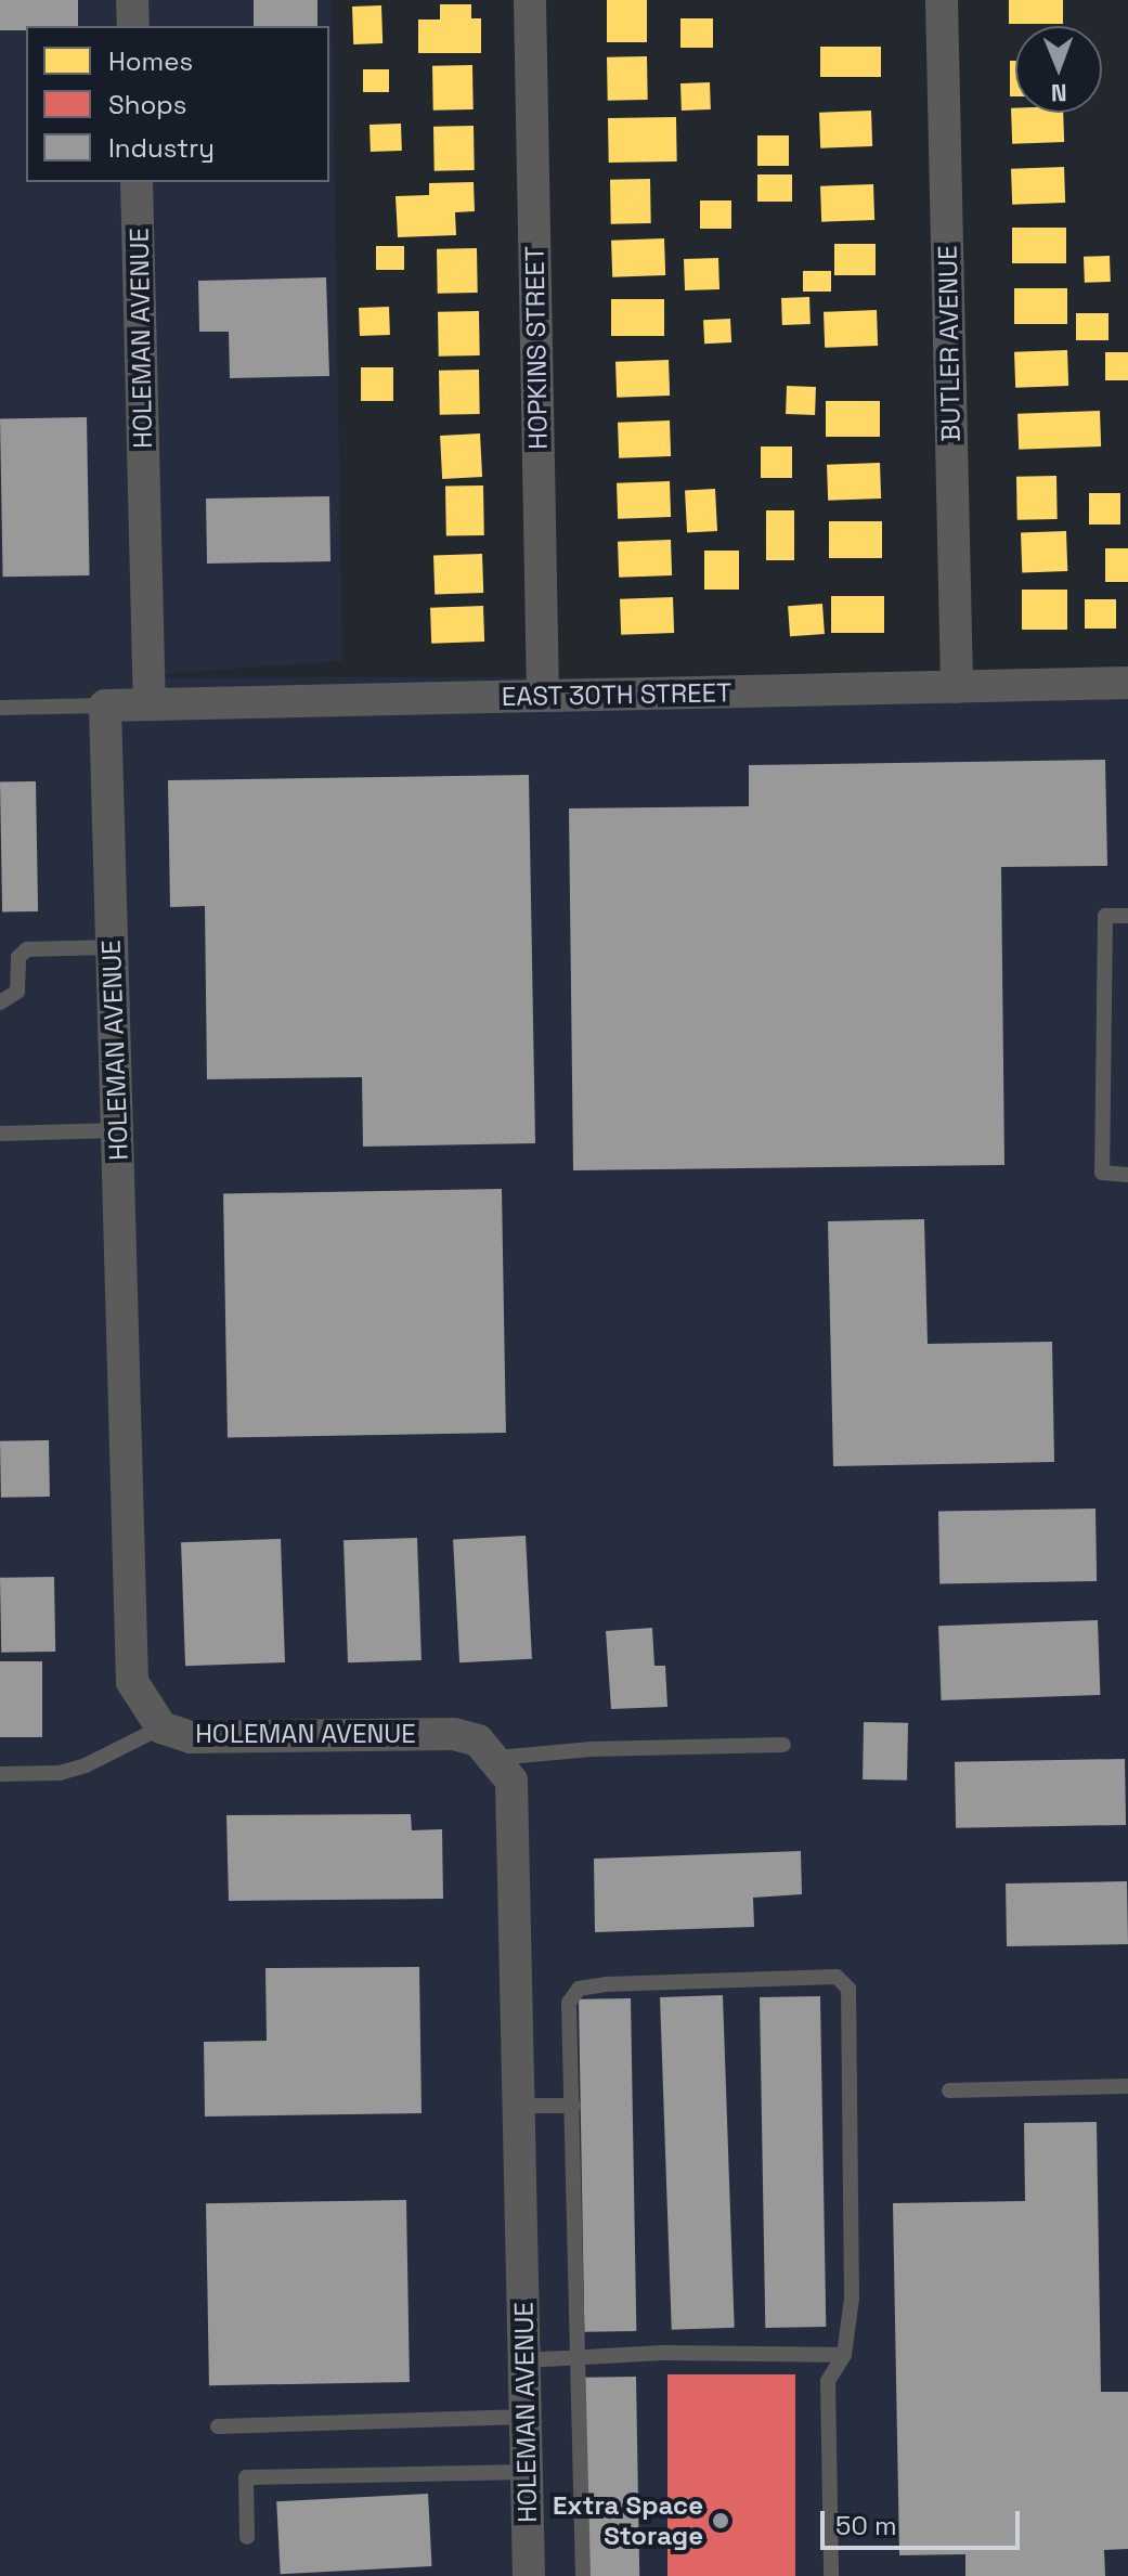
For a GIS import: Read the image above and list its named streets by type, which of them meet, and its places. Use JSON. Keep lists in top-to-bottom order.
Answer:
{
  "streets": {
    "street": [
      "HOLEMAN AVENUE",
      "BUTLER AVENUE",
      "HOPKINS STREET",
      "EAST 30TH STREET"
    ]
  },
  "crossings": [
    ["HOLEMAN AVENUE", "EAST 30TH STREET"],
    ["BUTLER AVENUE", "EAST 30TH STREET"],
    ["HOPKINS STREET", "EAST 30TH STREET"]
  ],
  "places": ["Extra Space Storage"],
  "legend": ["Homes", "Shops", "Industry"],
  "scale_bar": "50 m",
  "north": "bottom"
}
